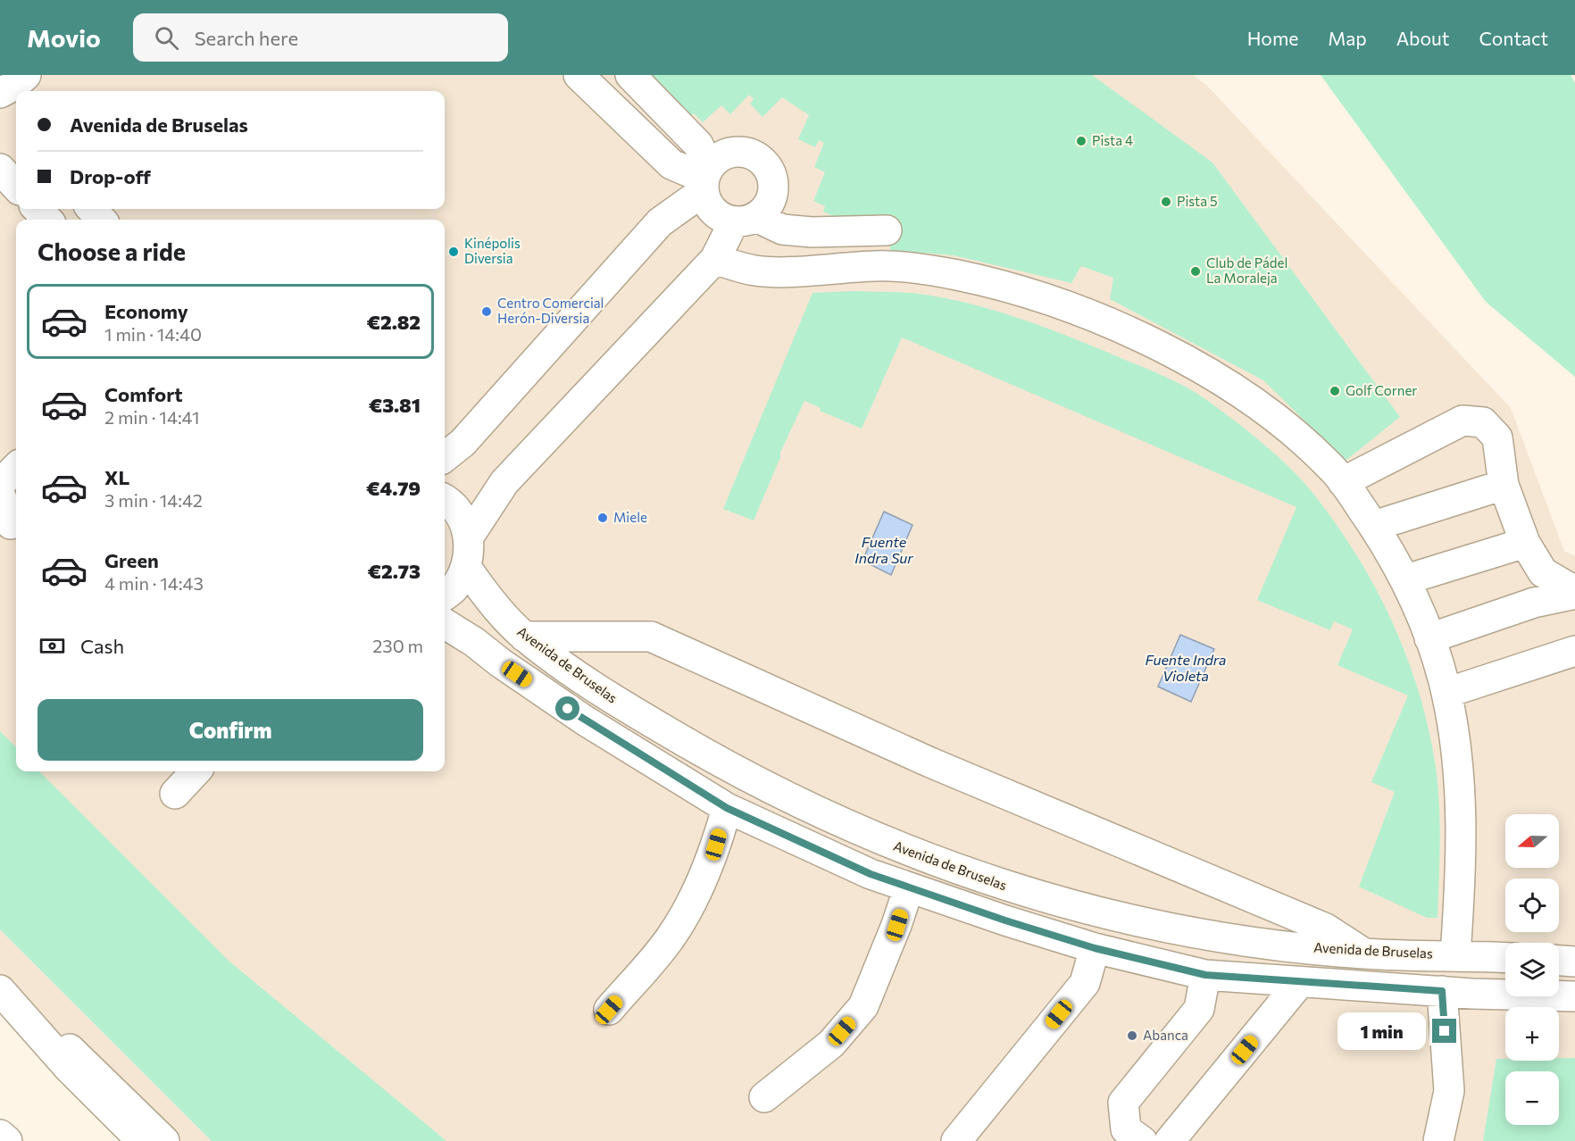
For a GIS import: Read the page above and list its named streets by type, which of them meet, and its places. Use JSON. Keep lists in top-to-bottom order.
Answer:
{
  "streets": {
    "main road": ["Avenida de Bruselas"]
  },
  "water": ["Fuente Indra Sur", "Fuente Indra Violeta"],
  "places": [
    "Pista 4",
    "Pista 5",
    "Kinépolis Diversia",
    "Club de Pádel La Moraleja",
    "Centro Comercial Herón-Diversia",
    "Golf Corner",
    "Miele",
    "Abanca"
  ],
  "north": "left",
  "page": {
    "header": "Movio",
    "search": "Search here",
    "nav": [
      "Home",
      "Map",
      "About",
      "Contact"
    ],
    "banner": ["Avenida de Bruselas", "Drop-off"],
    "heading": "Choose a ride",
    "list": [
      {
        "name": "Economy",
        "note": "1 min · 14:40",
        "value": "€2.82"
      },
      {
        "name": "Comfort",
        "note": "2 min · 14:41",
        "value": "€3.81"
      },
      {
        "name": "XL",
        "note": "3 min · 14:42",
        "value": "€4.79"
      },
      {
        "name": "Green",
        "note": "4 min · 14:43",
        "value": "€2.73"
      }
    ],
    "pay": ["Cash", "230 m"],
    "buttons": "Confirm",
    "map_buttons": ["+", "−"],
    "bubble": "1 min"
  }
}
